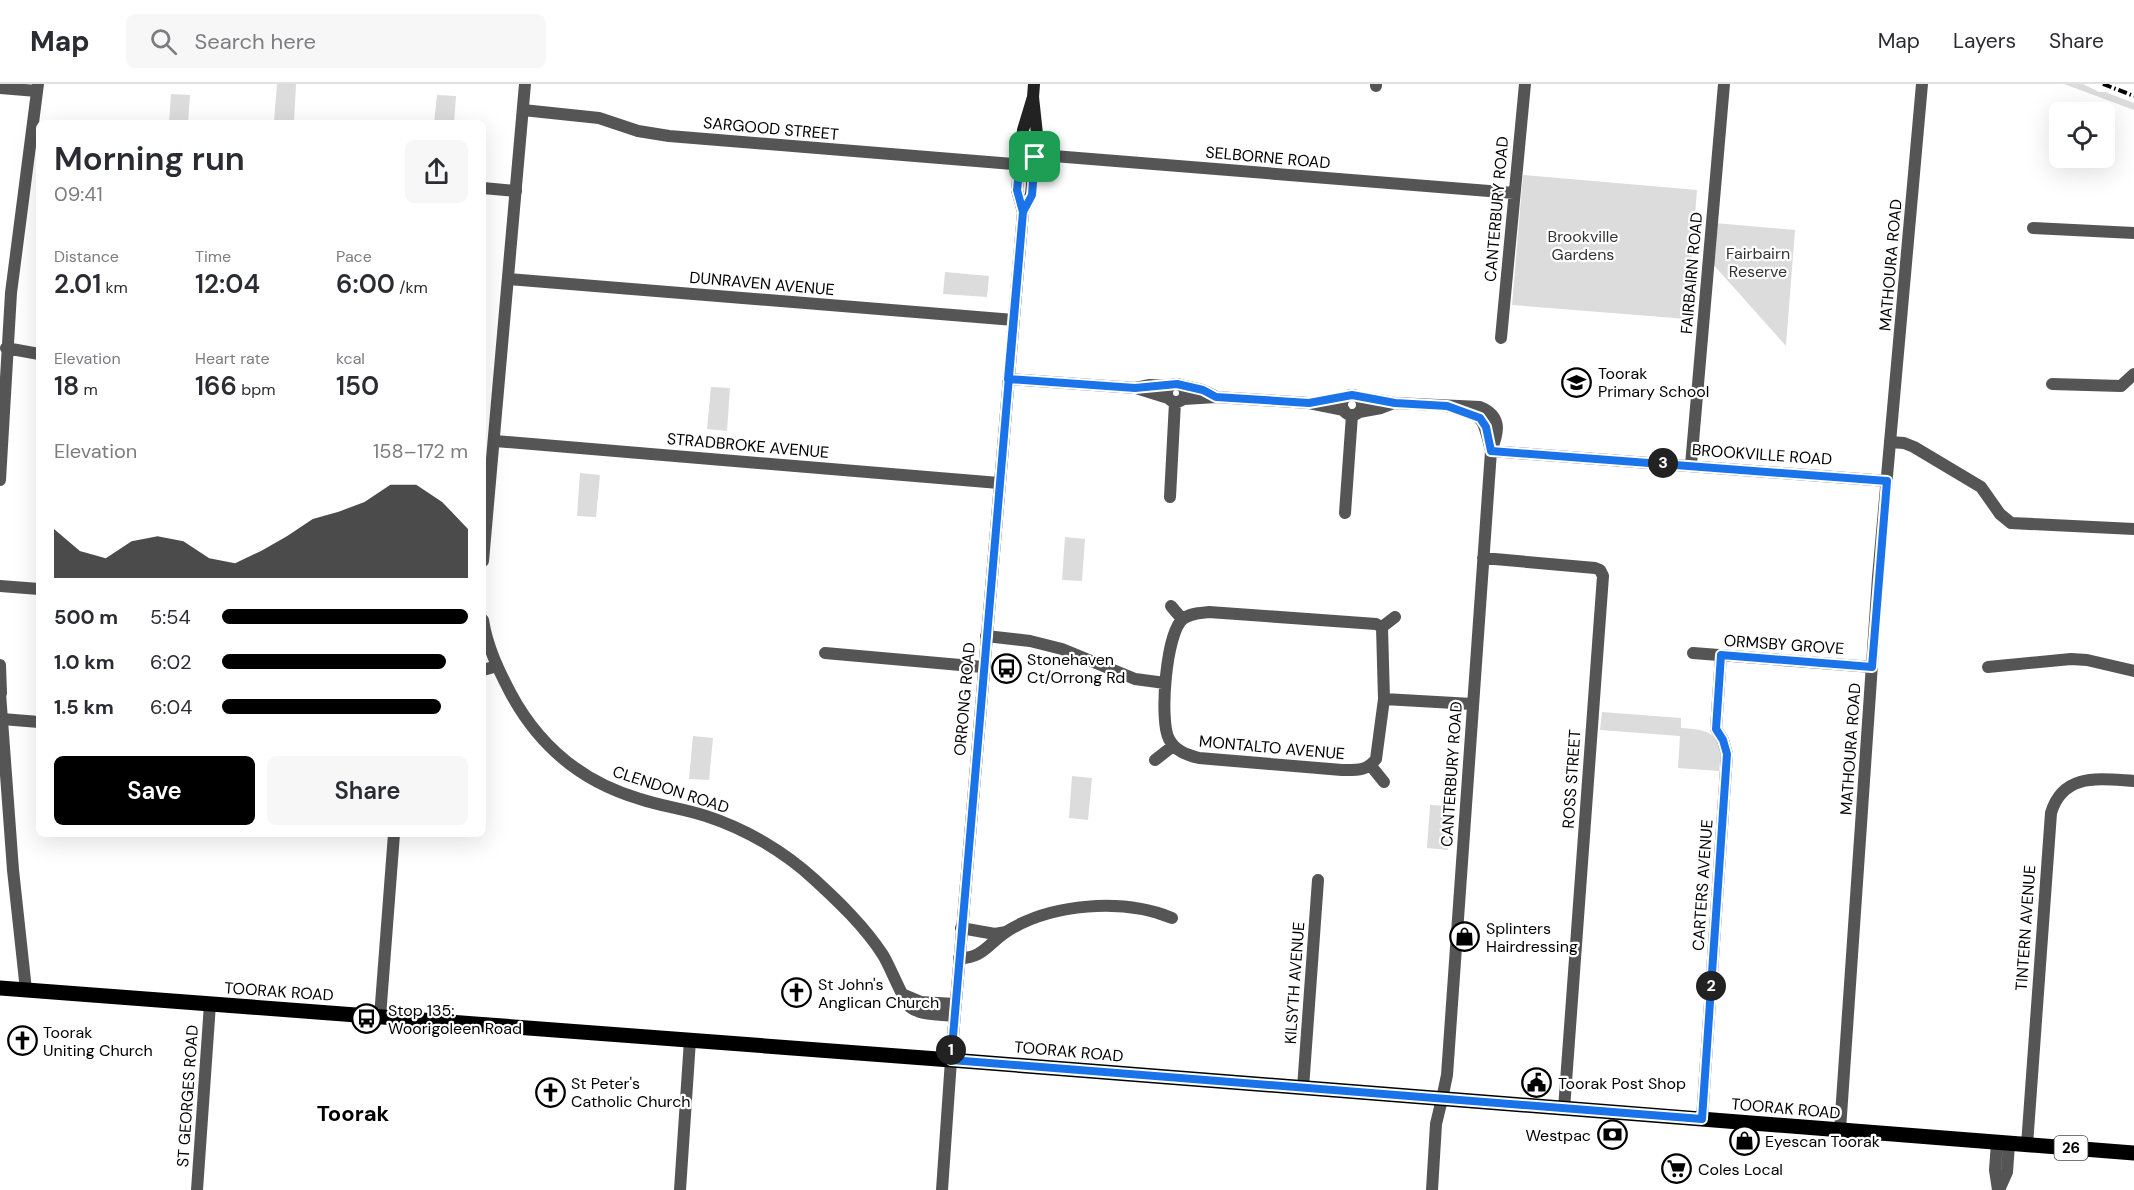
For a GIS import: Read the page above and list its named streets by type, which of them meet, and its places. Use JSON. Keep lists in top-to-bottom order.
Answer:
{
  "streets": {
    "main road": ["ORRONG ROAD", "TOORAK ROAD", "26"],
    "street": [
      "SARGOOD STREET",
      "SELBORNE ROAD",
      "CANTERBURY ROAD",
      "MATHOURA ROAD",
      "FAIRBAIRN ROAD",
      "DUNRAVEN AVENUE",
      "STRADBROKE AVENUE",
      "BROOKVILLE ROAD",
      "ORMSBY GROVE",
      "MONTALTO AVENUE",
      "ROSS STREET",
      "CLENDON ROAD",
      "CARTERS AVENUE",
      "TINTERN AVENUE",
      "KILSYTH AVENUE",
      "ST GEORGES ROAD"
    ]
  },
  "crossings": [
    ["SARGOOD STREET", "SELBORNE ROAD"],
    ["SARGOOD STREET", "ORRONG ROAD"],
    ["SELBORNE ROAD", "CANTERBURY ROAD"],
    ["SELBORNE ROAD", "ORRONG ROAD"],
    ["CANTERBURY ROAD", "BROOKVILLE ROAD"],
    ["CANTERBURY ROAD", "ROSS STREET"],
    ["CANTERBURY ROAD", "TOORAK ROAD"],
    ["MATHOURA ROAD", "BROOKVILLE ROAD"],
    ["MATHOURA ROAD", "ORMSBY GROVE"],
    ["MATHOURA ROAD", "TOORAK ROAD"],
    ["FAIRBAIRN ROAD", "BROOKVILLE ROAD"],
    ["DUNRAVEN AVENUE", "ORRONG ROAD"],
    ["STRADBROKE AVENUE", "ORRONG ROAD"],
    ["ORMSBY GROVE", "CARTERS AVENUE"],
    ["ORRONG ROAD", "CLENDON ROAD"],
    ["ORRONG ROAD", "TOORAK ROAD"],
    ["ROSS STREET", "TOORAK ROAD"],
    ["CARTERS AVENUE", "TOORAK ROAD"],
    ["TINTERN AVENUE", "TOORAK ROAD"],
    ["KILSYTH AVENUE", "TOORAK ROAD"],
    ["TOORAK ROAD", "ST GEORGES ROAD"]
  ],
  "districts": ["Toorak"],
  "parks": ["Brookville Gardens", "Fairbairn Reserve"],
  "places": {
    "school or university": ["Toorak Primary School"],
    "bus stop": ["Stonehaven Ct/Orrong Rd", "Stop 135: Woorigoleen Road"],
    "shop": ["Splinters Hairdressing", "Eyescan Toorak"],
    "church": ["St John's Anglican Church", "Toorak Uniting Church", "St Peter's Catholic Church"],
    "public building": ["Toorak Post Shop"],
    "bank": ["Westpac"],
    "supermarket": ["Coles Local"]
  },
  "page": {
    "header": "Map",
    "search": "Search here",
    "nav": ["Map", "Layers", "Share"],
    "heading": ["Morning run", "09:41"],
    "stats": [
      ["Distance", "2.01 km"],
      ["Time", "12:04"],
      ["Pace", "6:00 /km"],
      ["Elevation", "18 m"],
      ["Heart rate", "166 bpm"],
      ["kcal", "150"]
    ],
    "chart": ["Elevation", "158–172 m"],
    "pins": ["3", "2", "1"],
    "list": [
      {
        "name": "500 m",
        "note": "5:54"
      },
      {
        "name": "1.0 km",
        "note": "6:02"
      },
      {
        "name": "1.5 km",
        "note": "6:04"
      }
    ],
    "buttons": ["Save", "Share"]
  }
}
